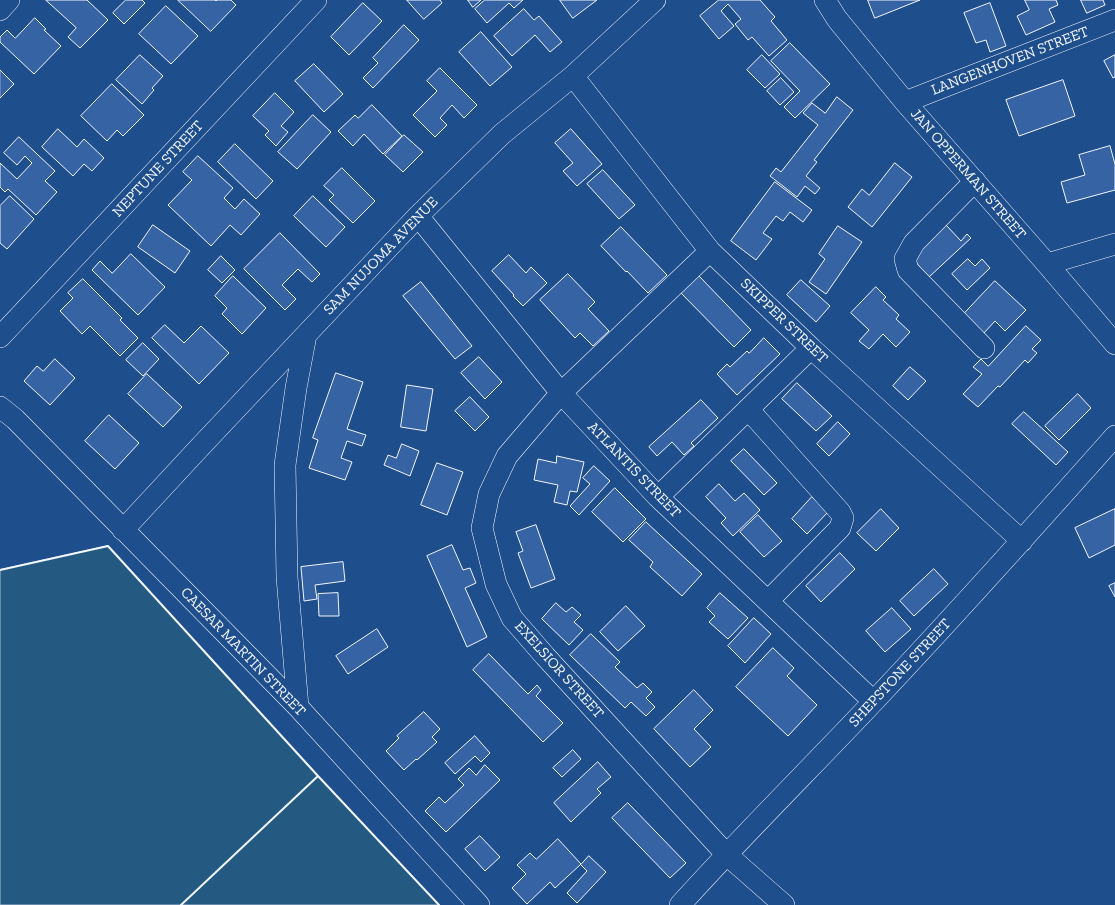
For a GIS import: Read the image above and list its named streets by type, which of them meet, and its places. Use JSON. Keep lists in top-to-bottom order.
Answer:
{
  "streets": {
    "street": [
      "LANGENHOVEN STREET",
      "NEPTUNE STREET",
      "JAN OPPERMAN STREET",
      "SAM NUJOMA AVENUE",
      "SKIPPER STREET",
      "ATLANTIS STREET",
      "CAESAR MARTIN STREET",
      "EXELSIOR STREET",
      "SHEPSTONE STREET"
    ]
  },
  "crossings": [
    ["LANGENHOVEN STREET", "JAN OPPERMAN STREET"],
    ["SAM NUJOMA AVENUE", "SKIPPER STREET"],
    ["SAM NUJOMA AVENUE", "ATLANTIS STREET"],
    ["SAM NUJOMA AVENUE", "CAESAR MARTIN STREET"],
    ["SKIPPER STREET", "EXELSIOR STREET"],
    ["SKIPPER STREET", "SHEPSTONE STREET"],
    ["ATLANTIS STREET", "EXELSIOR STREET"],
    ["ATLANTIS STREET", "SHEPSTONE STREET"],
    ["EXELSIOR STREET", "SHEPSTONE STREET"]
  ]
}
